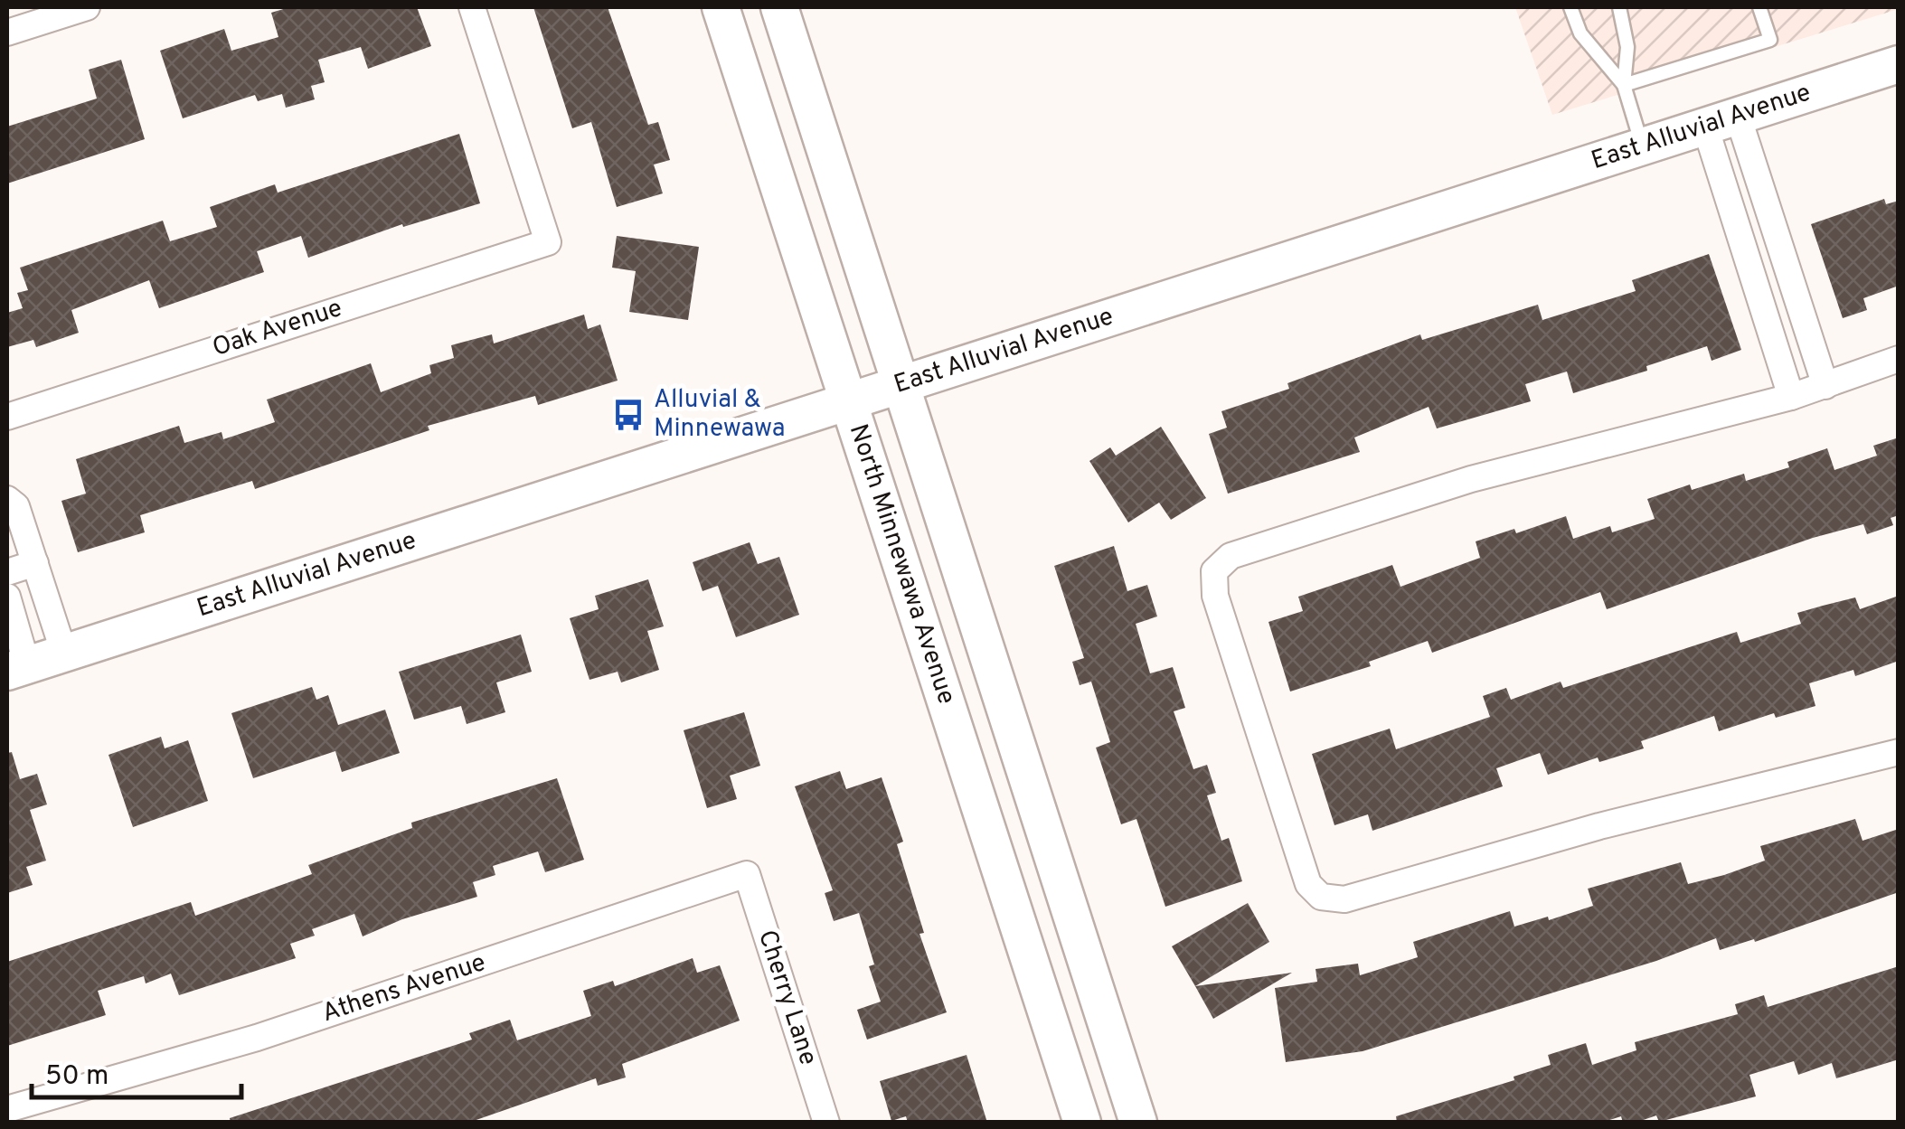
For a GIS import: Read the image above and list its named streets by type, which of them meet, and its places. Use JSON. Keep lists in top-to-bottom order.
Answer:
{
  "streets": {
    "main road": ["East Alluvial Avenue", "North Minnewawa Avenue"],
    "street": ["Oak Avenue", "Athens Avenue", "Cherry Lane"]
  },
  "crossings": [
    ["East Alluvial Avenue", "North Minnewawa Avenue"],
    ["Athens Avenue", "Cherry Lane"]
  ],
  "places": {
    "bus stop": ["Alluvial & Minnewawa"]
  },
  "scale_bar": "50 m"
}
